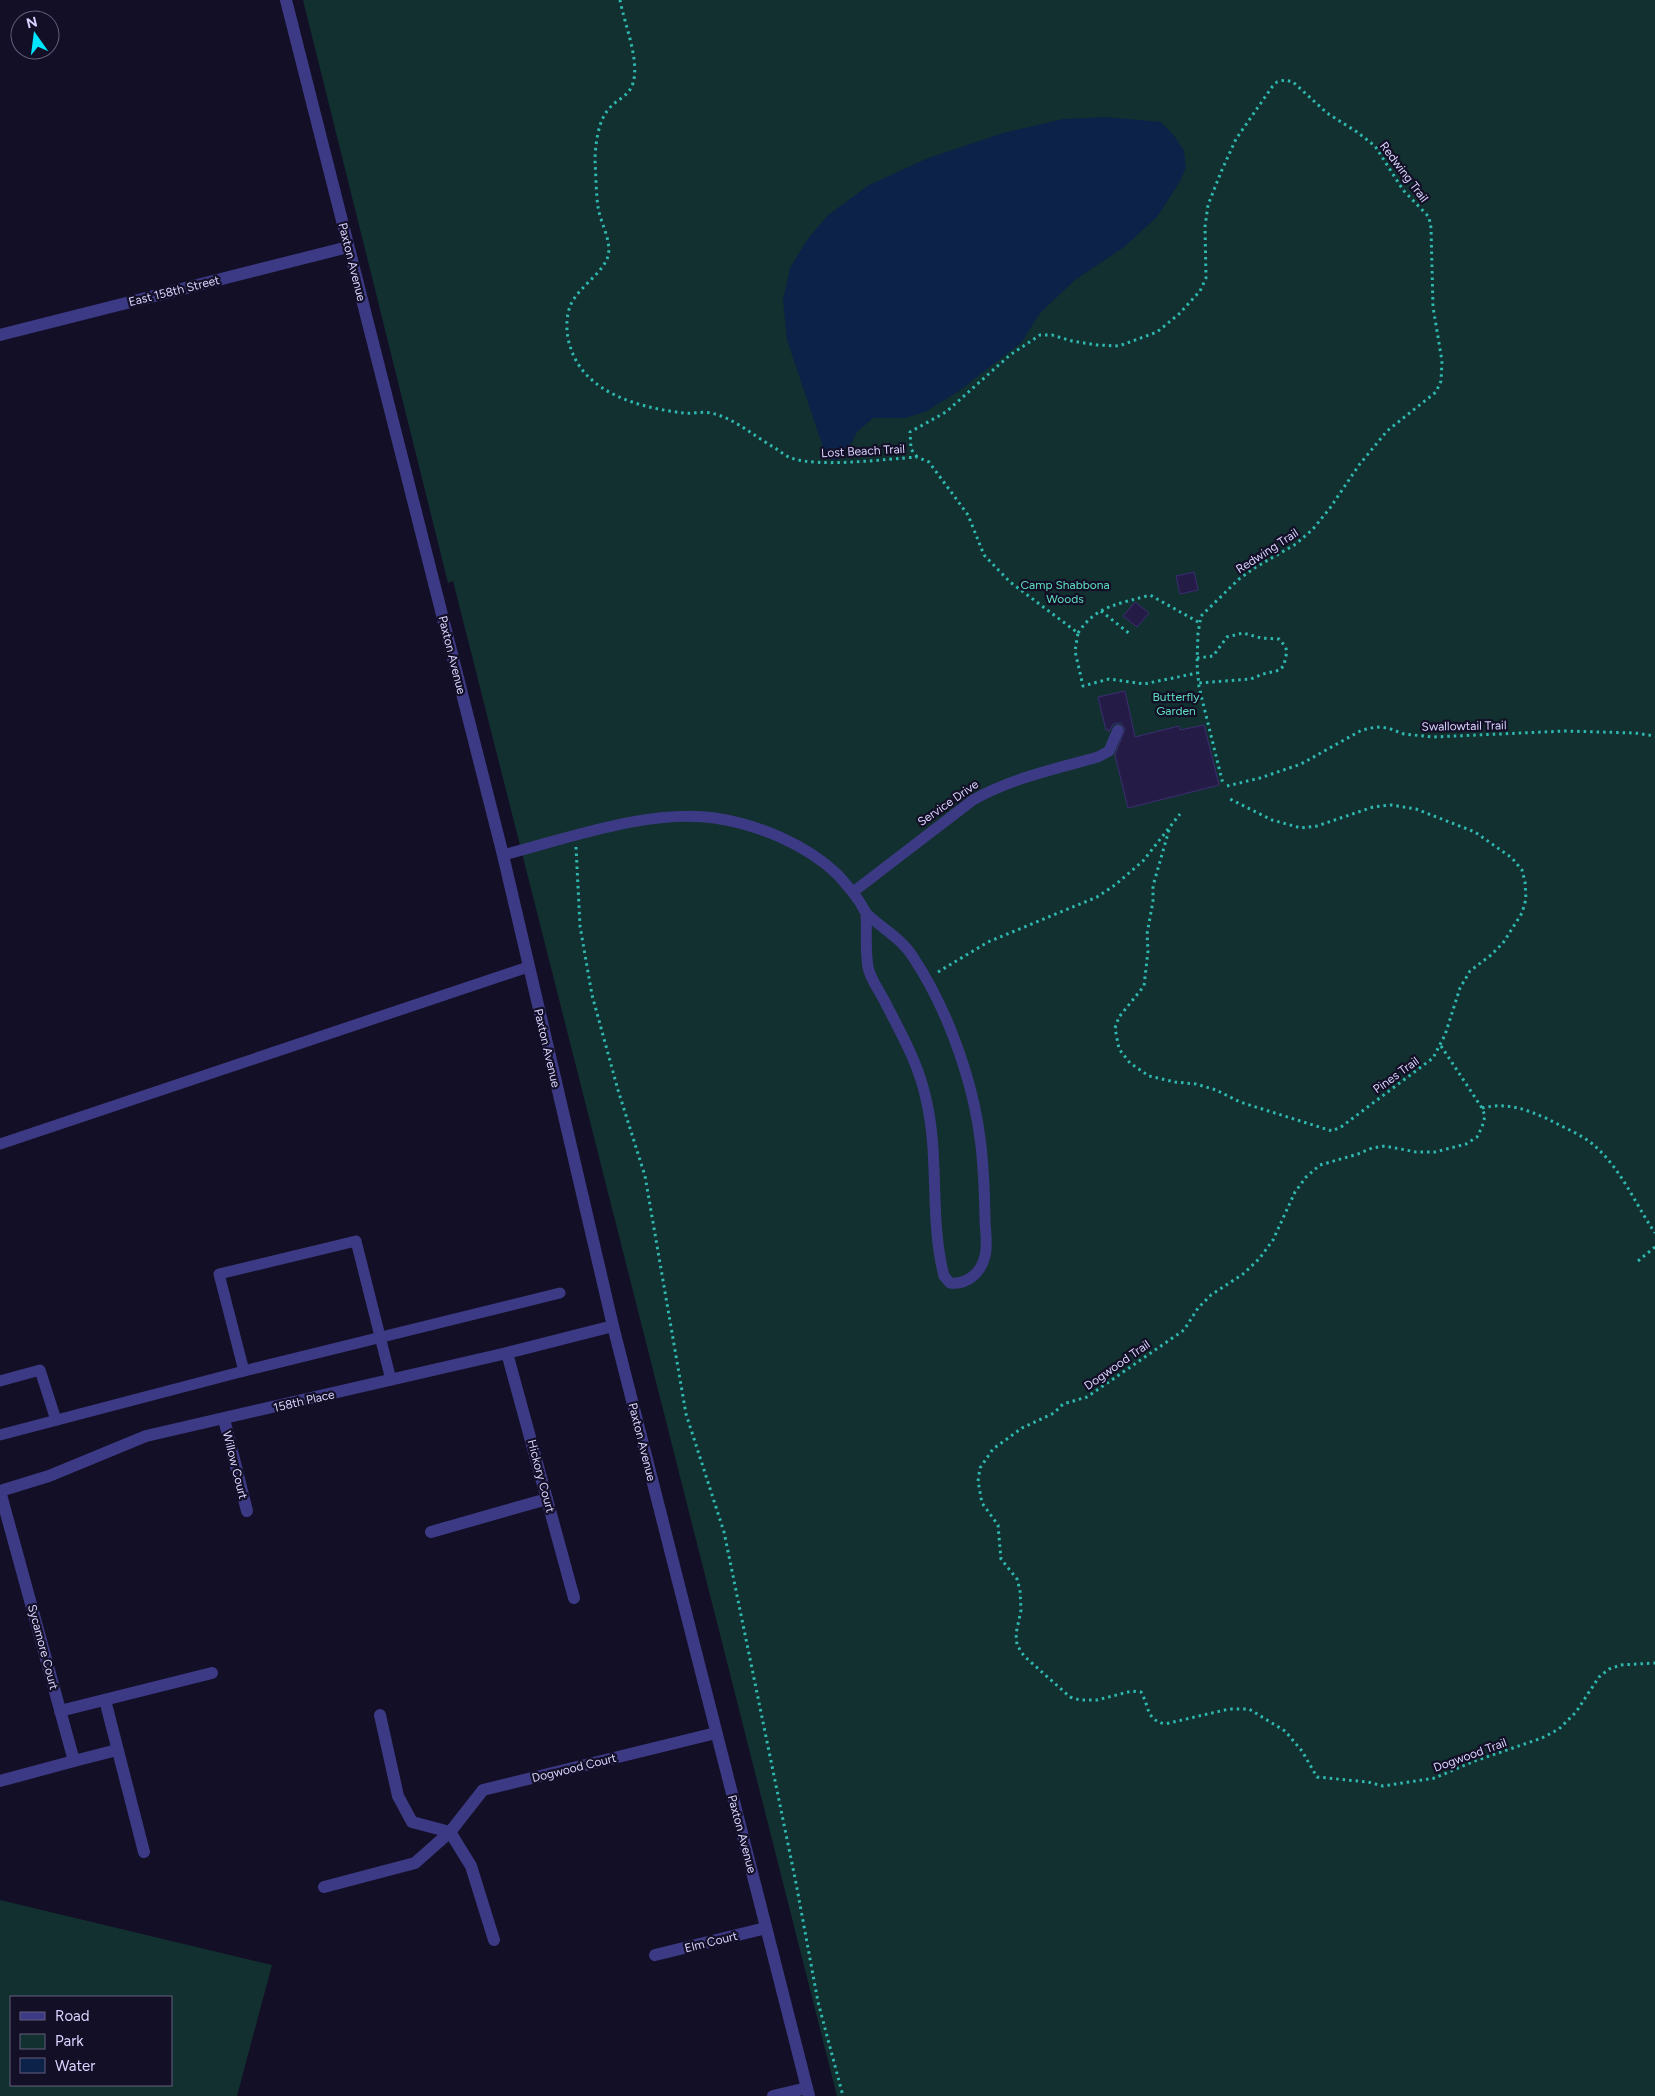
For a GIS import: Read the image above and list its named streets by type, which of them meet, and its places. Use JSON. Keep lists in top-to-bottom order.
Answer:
{
  "streets": {
    "street": [
      "Paxton Avenue",
      "East 158th Street",
      "158th Place",
      "Willow Court",
      "Hickory Court",
      "Sycamore Court",
      "Dogwood Court",
      "Elm Court"
    ],
    "lane": ["Service Drive"],
    "path": [
      "Redwing Trail",
      "Lost Beach Trail",
      "Swallowtail Trail",
      "Pines Trail",
      "Dogwood Trail"
    ]
  },
  "crossings": [
    ["Redwing Trail", "Lost Beach Trail"],
    ["Paxton Avenue", "East 158th Street"],
    ["Paxton Avenue", "158th Place"],
    ["Paxton Avenue", "Dogwood Court"],
    ["Paxton Avenue", "Elm Court"],
    ["158th Place", "Willow Court"],
    ["158th Place", "Hickory Court"],
    ["158th Place", "Sycamore Court"]
  ],
  "parks": ["Camp Shabbona Woods", "Butterfly Garden"],
  "legend": ["Road", "Park", "Water"],
  "north": "top"
}
